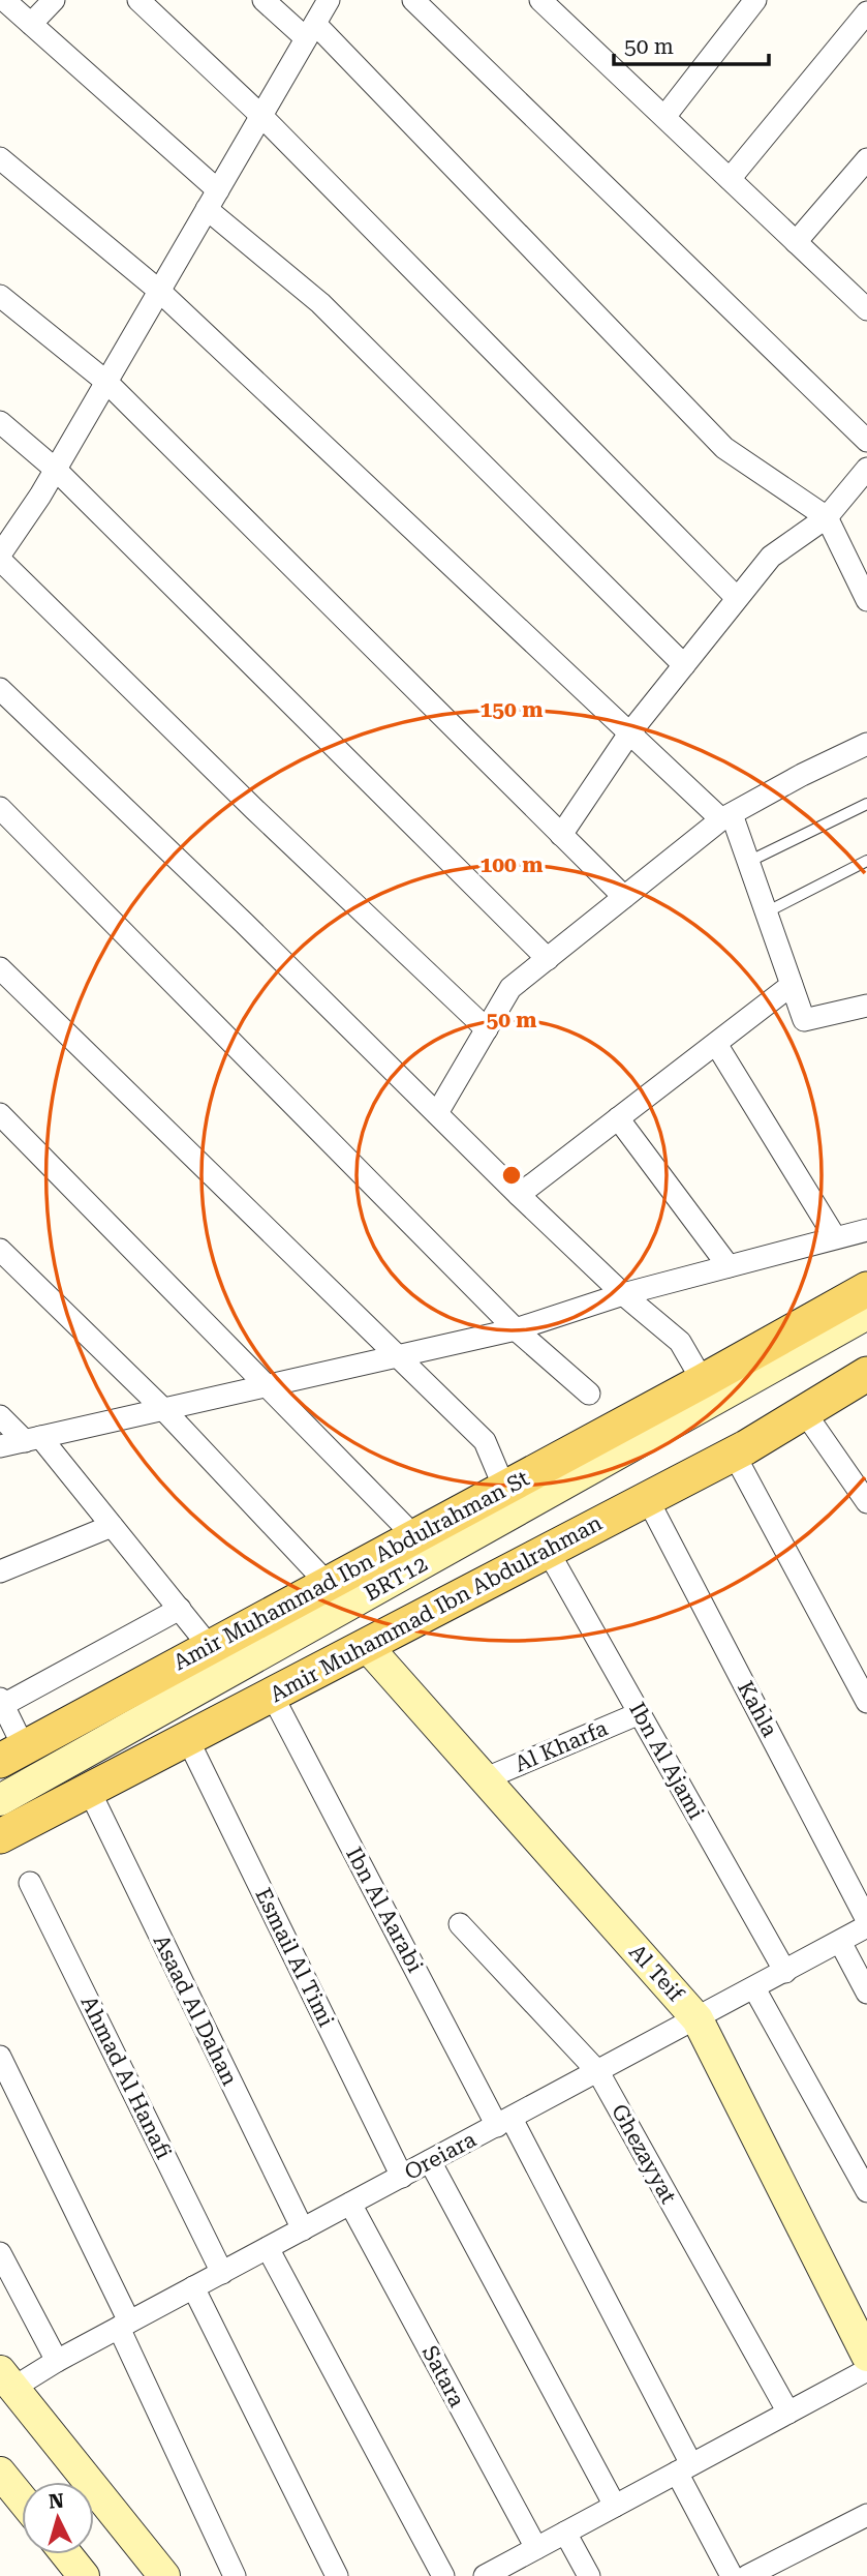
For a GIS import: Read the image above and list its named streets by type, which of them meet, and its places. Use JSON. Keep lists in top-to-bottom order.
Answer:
{
  "streets": {
    "main road": [
      "Amir Muhammad Ibn Abdulrahman St",
      "BRT12",
      "Amir Muhammad Ibn Abdulrahman",
      "Al Teif"
    ],
    "street": [
      "Kahla",
      "Al Kharfa",
      "Ibn Al Ajami",
      "Ibn Al Aarabi",
      "Esmail Al Timi",
      "Asaad Al Dahan",
      "Ahmad Al Hanafi",
      "Ghezayyat",
      "Oreiara",
      "Satara"
    ]
  },
  "crossings": [
    ["Amir Muhammad Ibn Abdulrahman", "Kahla"],
    ["Amir Muhammad Ibn Abdulrahman", "Ibn Al Ajami"],
    ["Amir Muhammad Ibn Abdulrahman", "Ibn Al Aarabi"],
    ["Amir Muhammad Ibn Abdulrahman", "Esmail Al Timi"],
    ["Amir Muhammad Ibn Abdulrahman", "Al Teif"],
    ["Amir Muhammad Ibn Abdulrahman", "Asaad Al Dahan"],
    ["Al Kharfa", "Ibn Al Ajami"],
    ["Al Kharfa", "Al Teif"],
    ["Ibn Al Ajami", "Oreiara"],
    ["Ibn Al Aarabi", "Oreiara"],
    ["Esmail Al Timi", "Oreiara"],
    ["Al Teif", "Oreiara"],
    ["Asaad Al Dahan", "Oreiara"],
    ["Ahmad Al Hanafi", "Oreiara"],
    ["Ghezayyat", "Oreiara"],
    ["Oreiara", "Satara"]
  ],
  "scale_bar": "50 m",
  "north": "top",
  "rings": ["150 m", "100 m", "50 m"]
}
